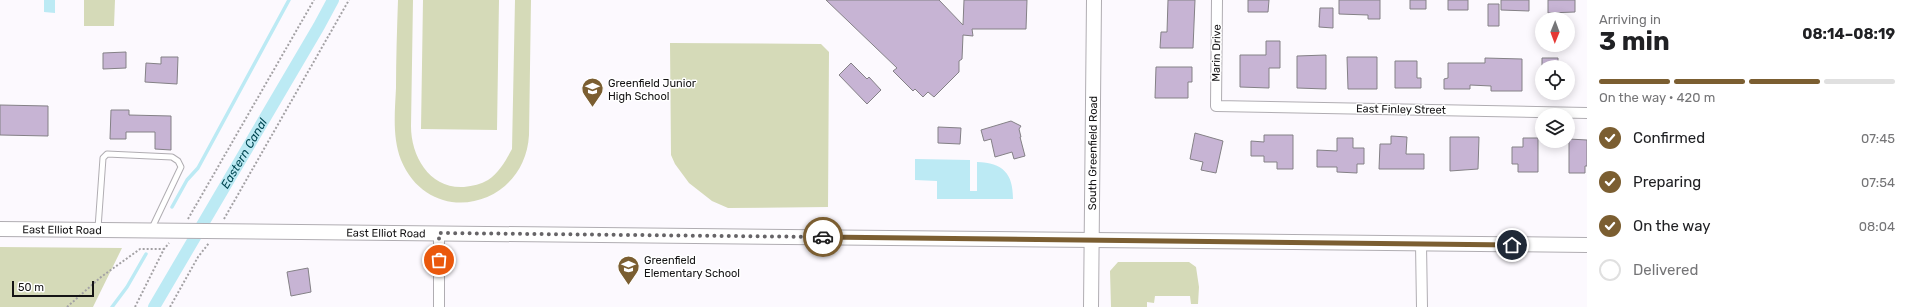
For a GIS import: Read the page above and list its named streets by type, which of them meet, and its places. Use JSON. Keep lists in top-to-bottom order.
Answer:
{
  "streets": {
    "main road": ["South Greenfield Road", "East Elliot Road"],
    "street": ["Marin Drive", "East Finley Street"]
  },
  "crossings": [
    ["Marin Drive", "East Finley Street"],
    ["South Greenfield Road", "East Elliot Road"]
  ],
  "water": ["Eastern Canal"],
  "places": {
    "school or university": ["Greenfield Junior High School", "Greenfield Elementary School"]
  },
  "scale_bar": "50 m",
  "north": "bottom",
  "page": {
    "heading": ["3 min", "Arriving in", "08:14–08:19"],
    "bar": "On the way · 420 m",
    "list": [
      ["Confirmed", "07:45"],
      ["Preparing", "07:54"],
      ["On the way", "08:04"],
      "Delivered"
    ],
    "scale": "50 m"
  }
}
